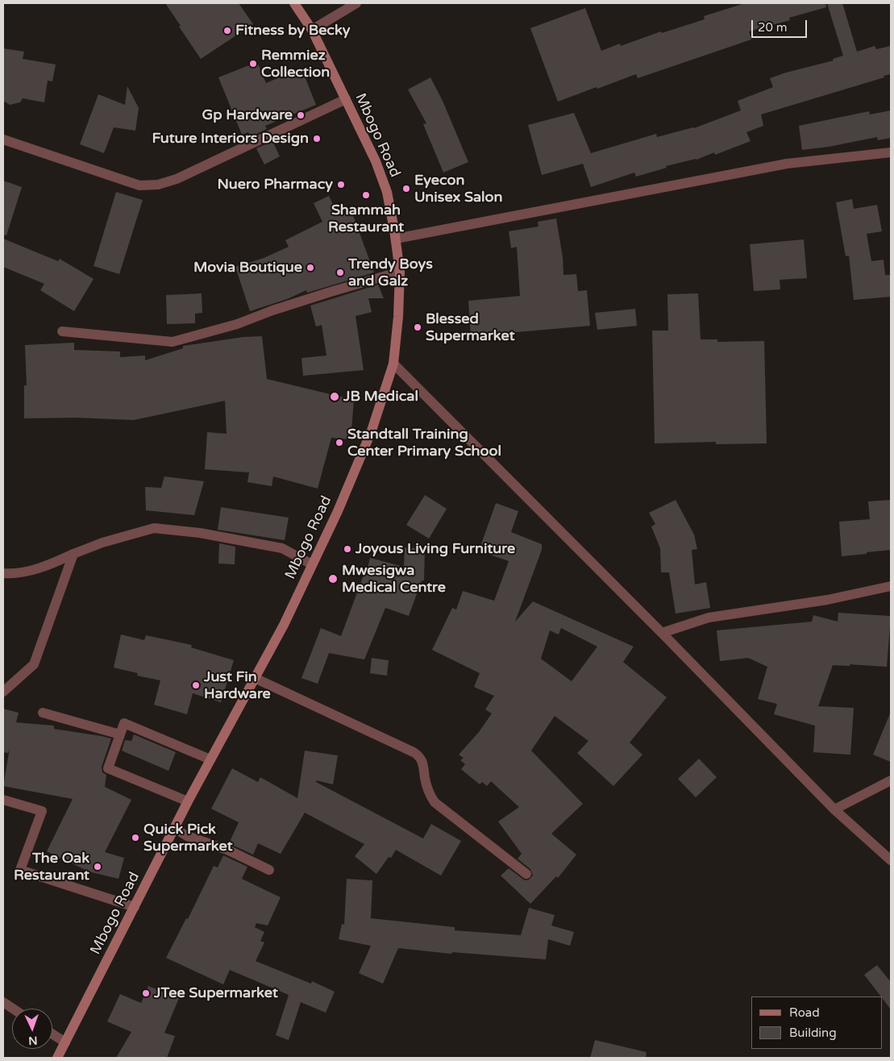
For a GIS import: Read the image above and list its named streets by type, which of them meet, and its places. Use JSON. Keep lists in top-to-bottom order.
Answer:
{
  "streets": {
    "main road": ["Mbogo Road"]
  },
  "places": [
    "Fitness by Becky",
    "Remmiez Collection",
    "Gp Hardware",
    "Future Interiors Design",
    "Nuero Pharmacy",
    "Eyecon Unisex Salon",
    "Shammah Restaurant",
    "Movia Boutique",
    "Trendy Boys and Galz",
    "Blessed Supermarket",
    "JB Medical",
    "Standtall Training Center Primary School",
    "Joyous Living Furniture",
    "Mwesigwa Medical Centre",
    "Just Fin Hardware",
    "Quick Pick Supermarket",
    "The Oak Restaurant",
    "JTee Supermarket"
  ],
  "legend": ["Road", "Building"],
  "scale_bar": "20 m",
  "north": "bottom"
}
